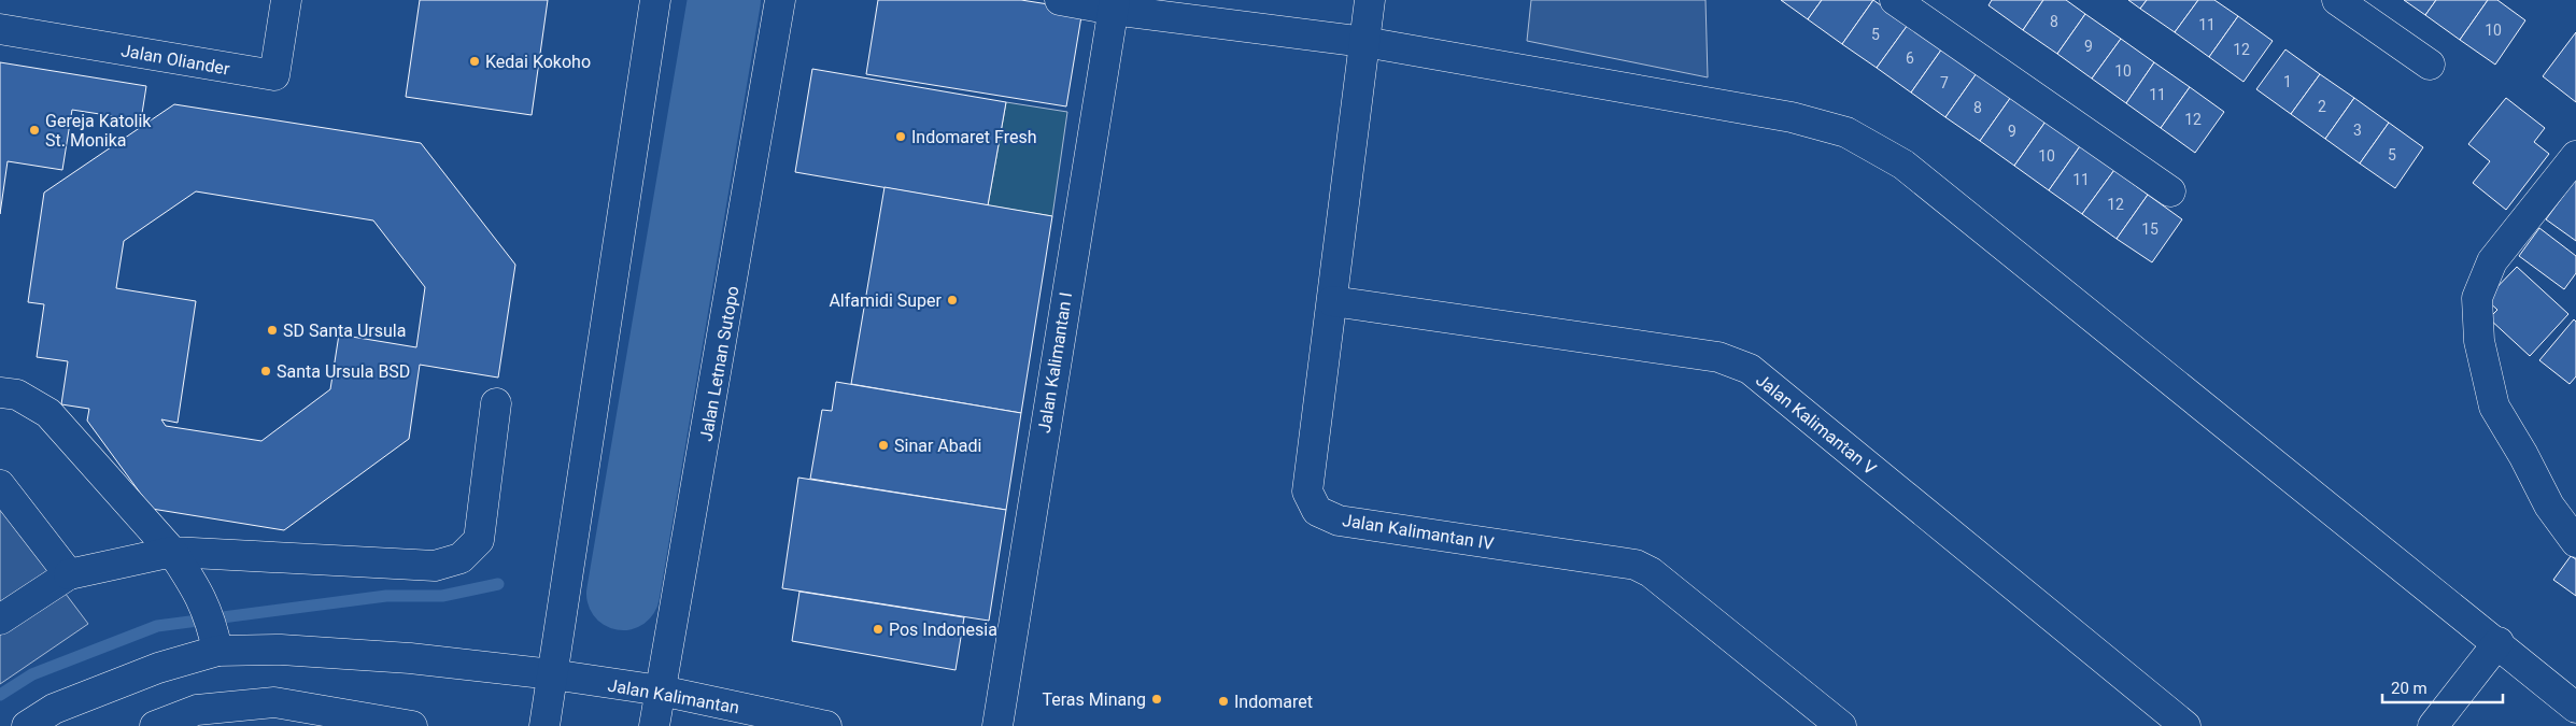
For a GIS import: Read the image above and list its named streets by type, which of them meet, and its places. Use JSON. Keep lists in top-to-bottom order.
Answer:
{
  "streets": {
    "street": [
      "Jalan Oliander",
      "Jalan Kalimantan I",
      "Jalan Letnan Sutopo",
      "Jalan Kalimantan V",
      "Jalan Kalimantan IV",
      "Jalan Kalimantan"
    ]
  },
  "crossings": [
    ["Jalan Letnan Sutopo", "Jalan Kalimantan"],
    ["Jalan Kalimantan V", "Jalan Kalimantan IV"]
  ],
  "places": [
    "Kedai Kokoho",
    "Gereja Katolik St. Monika",
    "Indomaret Fresh",
    "Alfamidi Super",
    "SD Santa Ursula",
    "Santa Ursula BSD",
    "Sinar Abadi",
    "Pos Indonesia",
    "Teras Minang",
    "Indomaret"
  ],
  "house_numbers": [
    "8",
    "11",
    "10",
    "5",
    "9",
    "12",
    "6",
    "10",
    "1",
    "7",
    "11",
    "2",
    "8",
    "12",
    "3",
    "9",
    "5",
    "10",
    "11",
    "12",
    "15"
  ],
  "scale_bar": "20 m"
}
